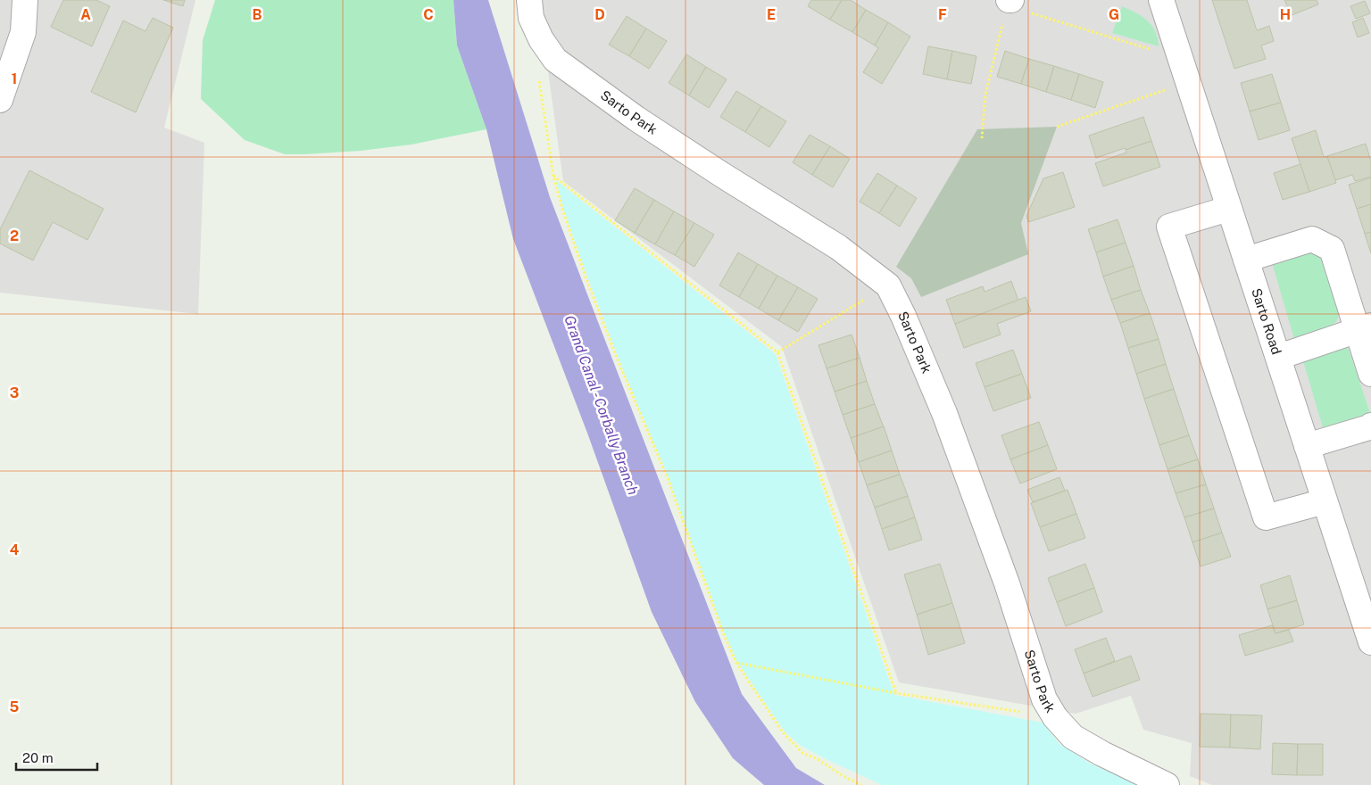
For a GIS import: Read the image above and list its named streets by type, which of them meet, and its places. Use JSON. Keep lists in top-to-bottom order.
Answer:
{
  "streets": {
    "street": ["Sarto Park", "Sarto Road"]
  },
  "water": ["Grand Canal - Corbally Branch"],
  "scale_bar": "20 m",
  "grid": {
    "columns": [
      "A",
      "B",
      "C",
      "D",
      "E",
      "F",
      "G",
      "H"
    ],
    "rows": [
      "1",
      "2",
      "3",
      "4",
      "5"
    ]
  }
}
